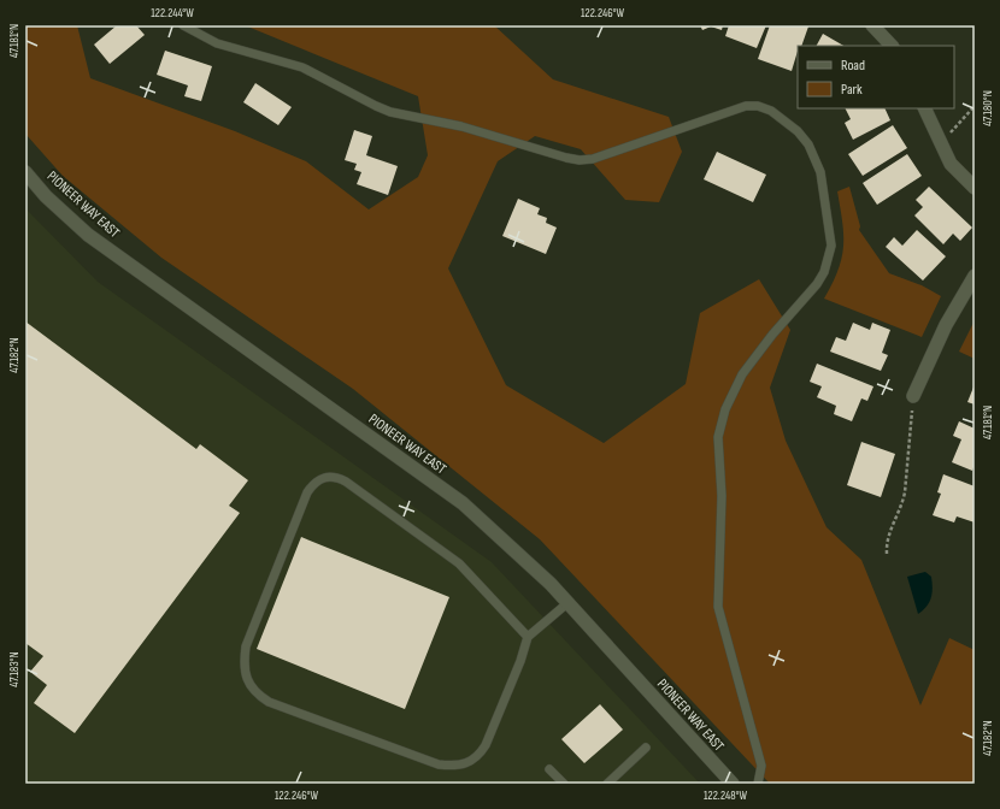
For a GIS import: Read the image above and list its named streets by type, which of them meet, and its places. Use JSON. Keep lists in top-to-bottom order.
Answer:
{
  "streets": {
    "street": ["PIONEER WAY EAST"]
  },
  "legend": ["Road", "Park"],
  "coordinates": [
    "122.244°W",
    "122.246°W",
    "47.181°N",
    "47.180°N",
    "47.182°N",
    "47.183°N",
    "122.248°W"
  ]
}
